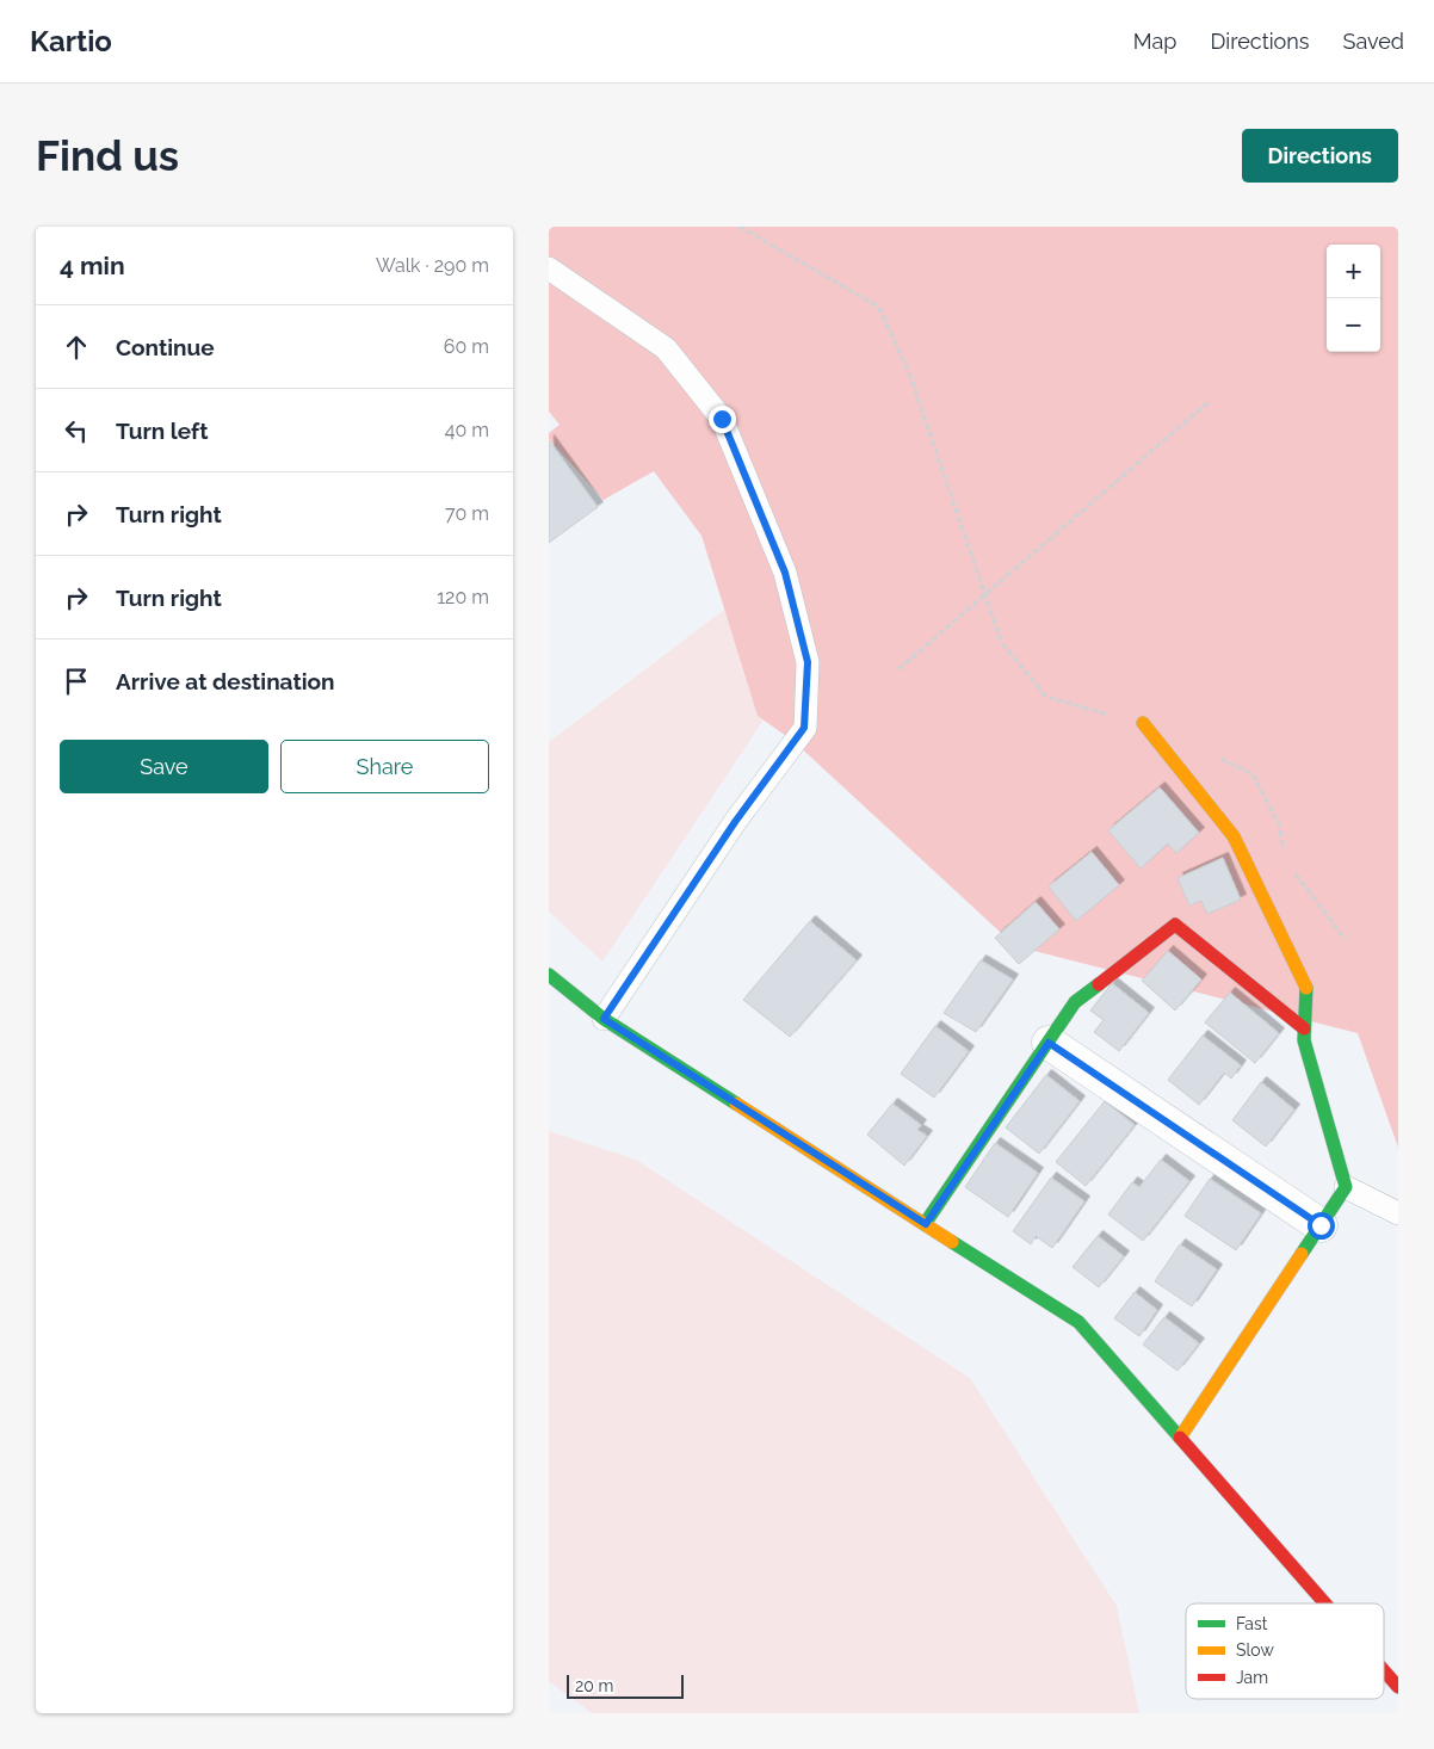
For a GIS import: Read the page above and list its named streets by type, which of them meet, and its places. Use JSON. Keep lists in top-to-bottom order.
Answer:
{
  "legend": ["Fast", "Slow", "Jam"],
  "scale_bar": "20 m",
  "page": {
    "header": "Kartio",
    "nav": ["Map", "Directions", "Saved"],
    "buttons": [
      "Directions",
      ["Save", "Share"]
    ],
    "title": "Find us",
    "heading": ["4 min", "Walk · 290 m"],
    "map_buttons": ["+", "−"],
    "list": [
      ["Continue", "60 m"],
      ["Turn left", "40 m"],
      ["Turn right", "70 m"],
      ["Turn right", "120 m"],
      "Arrive at destination"
    ],
    "scale": "20 m"
  }
}
